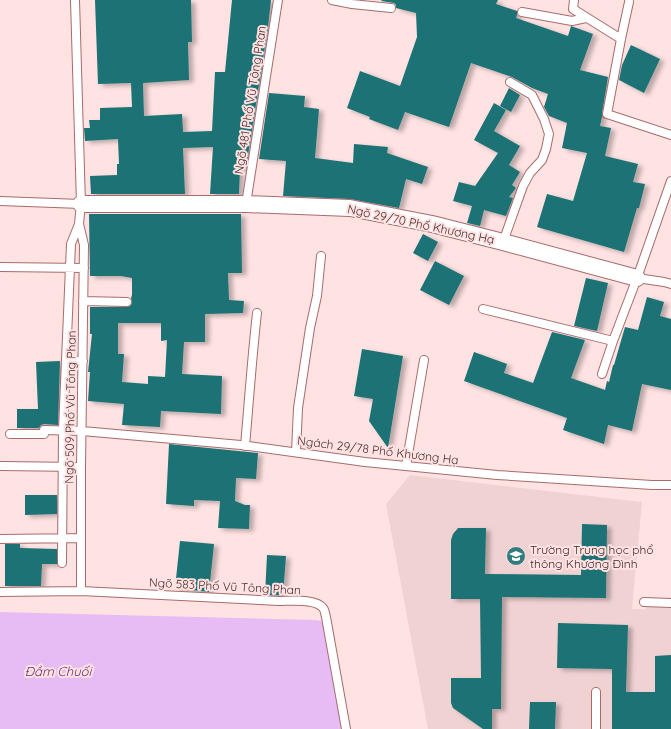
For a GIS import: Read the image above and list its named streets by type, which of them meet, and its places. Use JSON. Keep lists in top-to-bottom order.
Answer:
{
  "streets": {
    "street": ["Ngõ 29/70 Phố Khương Hạ"],
    "lane": [
      "Ngõ 481 Phố Vũ Tông Phan",
      "Ngõ 509 Phố Vũ Tông Phan",
      "Ngách 29/78 Phố Khương Hạ",
      "Ngõ 583 Phố Vũ Tông Phan"
    ]
  },
  "crossings": [
    ["Ngõ 481 Phố Vũ Tông Phan", "Ngõ 29/70 Phố Khương Hạ"],
    ["Ngõ 29/70 Phố Khương Hạ", "Ngõ 509 Phố Vũ Tông Phan"],
    ["Ngõ 509 Phố Vũ Tông Phan", "Ngách 29/78 Phố Khương Hạ"],
    ["Ngõ 509 Phố Vũ Tông Phan", "Ngõ 583 Phố Vũ Tông Phan"]
  ],
  "water": ["Đầm Chuối"],
  "places": {
    "school or university": ["Trường Trung học phổ thông Khương Đình"]
  }
}
